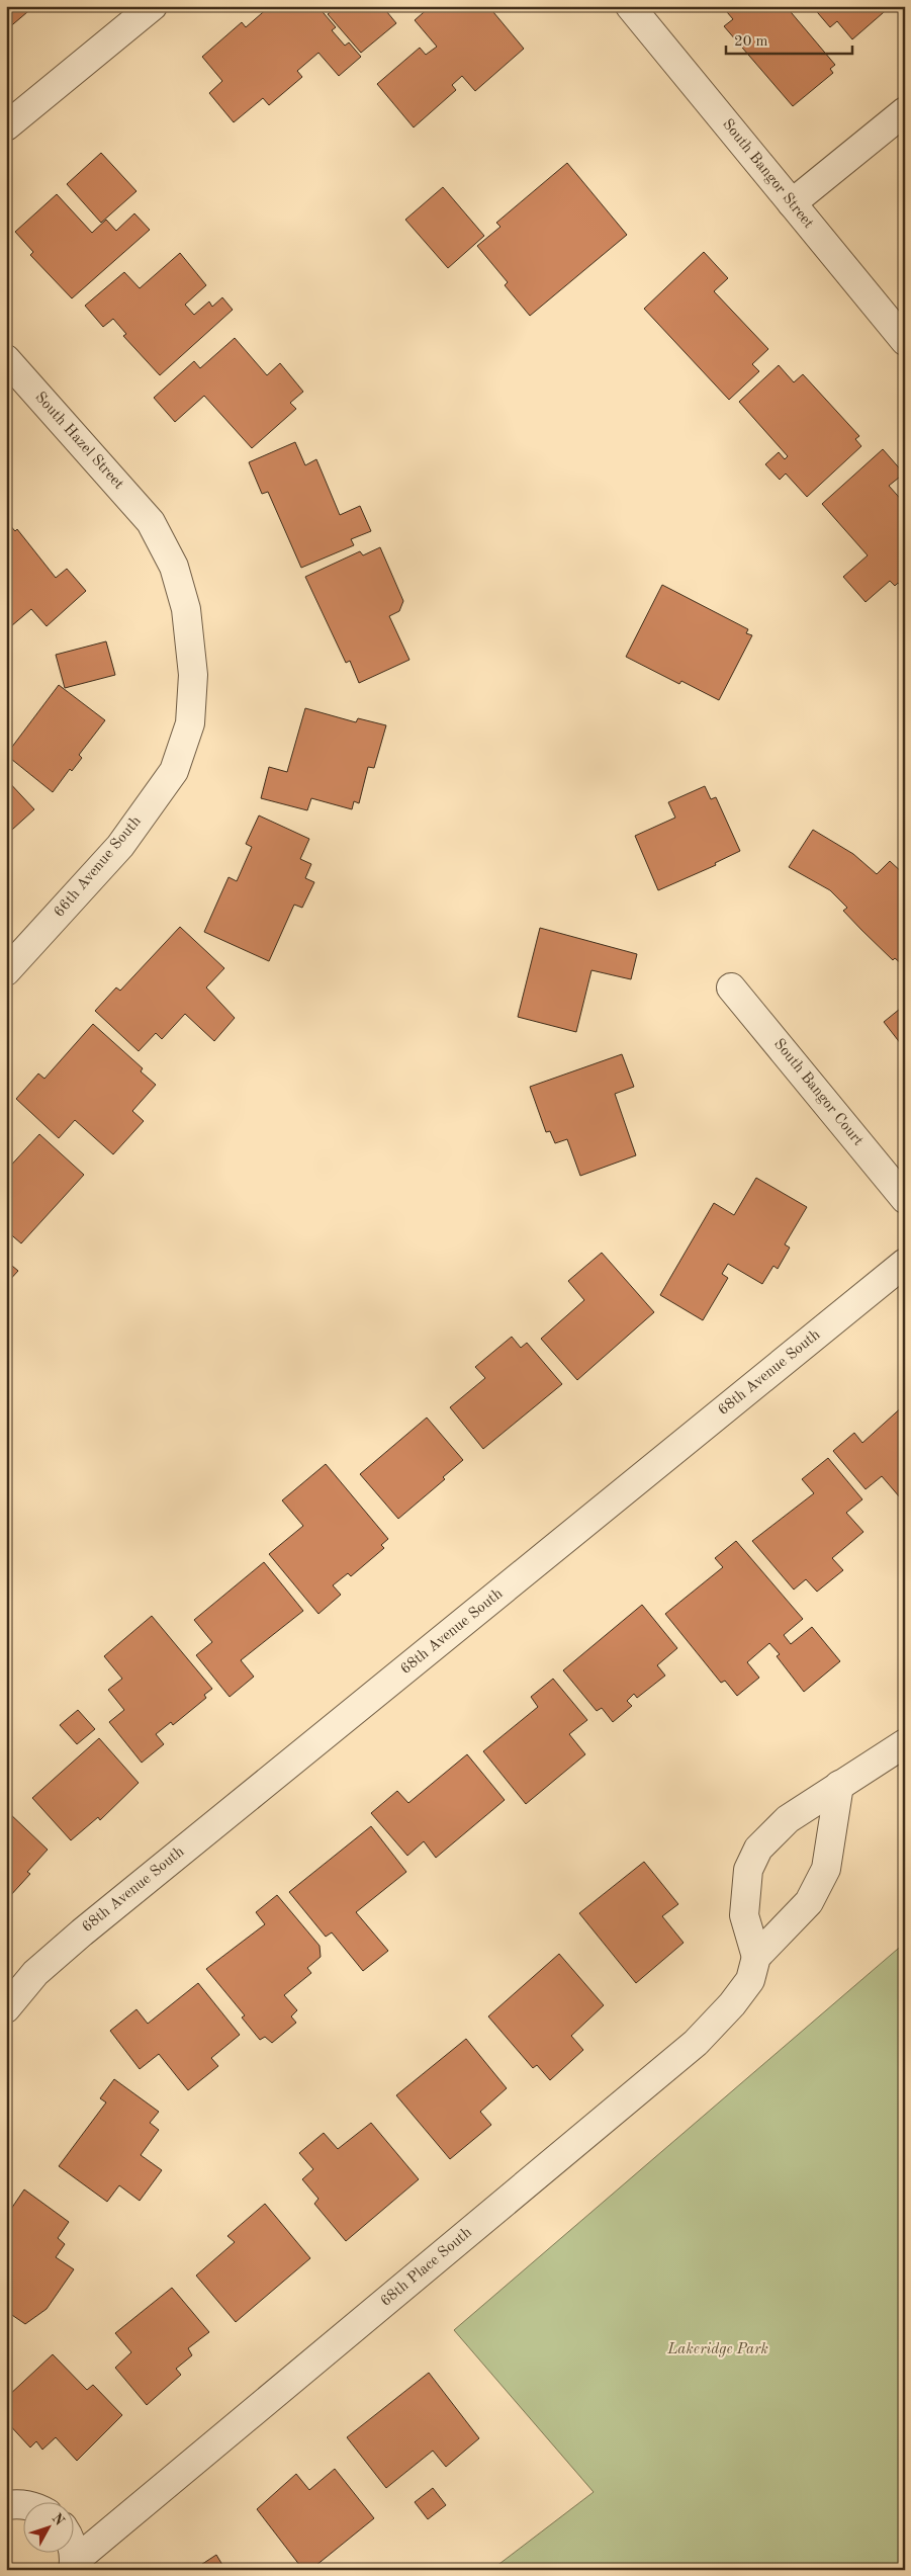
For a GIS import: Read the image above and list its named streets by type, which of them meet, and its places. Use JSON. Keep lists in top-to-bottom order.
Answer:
{
  "streets": {
    "street": [
      "South Bangor Street",
      "South Hazel Street",
      "66th Avenue South",
      "South Bangor Court",
      "68th Avenue South",
      "68th Place South"
    ]
  },
  "crossings": [
    ["South Hazel Street", "66th Avenue South"]
  ],
  "parks": ["Lakeridge Park"],
  "scale_bar": "20 m",
  "north": "top right"
}
